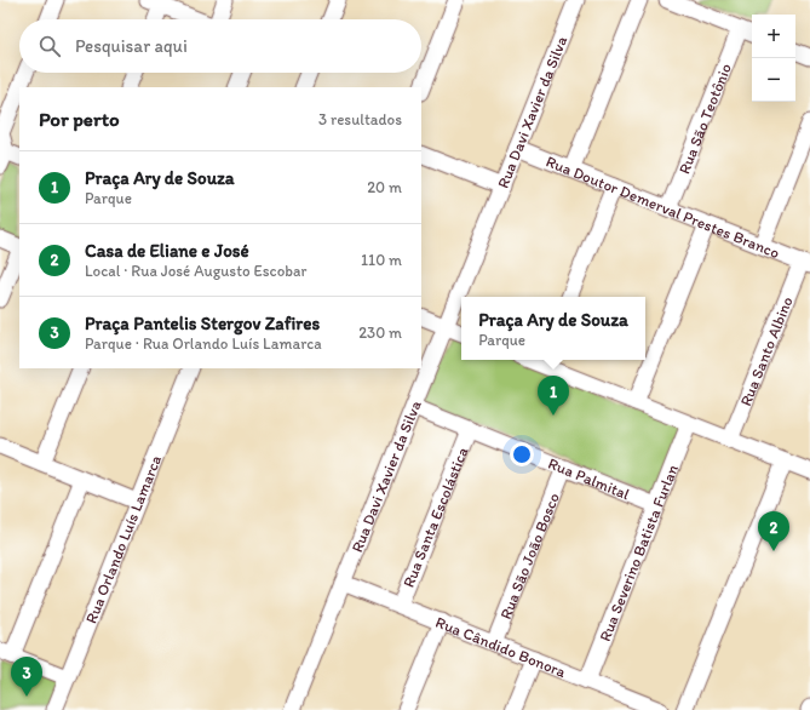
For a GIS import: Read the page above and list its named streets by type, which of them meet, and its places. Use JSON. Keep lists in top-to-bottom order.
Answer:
{
  "streets": {
    "street": [
      "Rua Davi Xavier da Silva",
      "Rua São Teotônio",
      "Rua Doutor Demerval Prestes Branco",
      "Rua Santo Albino",
      "Rua Palmital",
      "Rua Santa Escolástica",
      "Rua Orlando Luís Lamarca",
      "Rua Severino Batista Furlan",
      "Rua São João Bosco",
      "Rua Cândido Bonora"
    ]
  },
  "crossings": [
    ["Rua Davi Xavier da Silva", "Rua Doutor Demerval Prestes Branco"],
    ["Rua Davi Xavier da Silva", "Rua Palmital"],
    ["Rua Davi Xavier da Silva", "Rua Cândido Bonora"],
    ["Rua São Teotônio", "Rua Doutor Demerval Prestes Branco"],
    ["Rua Doutor Demerval Prestes Branco", "Rua Santo Albino"],
    ["Rua Palmital", "Rua Santa Escolástica"],
    ["Rua Palmital", "Rua Severino Batista Furlan"],
    ["Rua Palmital", "Rua São João Bosco"],
    ["Rua Santa Escolástica", "Rua Cândido Bonora"],
    ["Rua Severino Batista Furlan", "Rua Cândido Bonora"],
    ["Rua São João Bosco", "Rua Cândido Bonora"]
  ],
  "page": {
    "map_buttons": ["+", "−"],
    "search": "Pesquisar aqui",
    "heading": ["Por perto", "3 resultados"],
    "list": [
      {
        "mark": "1",
        "name": "Praça Ary de Souza",
        "note": "Parque",
        "value": "20 m"
      },
      {
        "mark": "2",
        "name": "Casa de Eliane e José",
        "note": "Local · Rua José Augusto Escobar",
        "value": "110 m"
      },
      {
        "mark": "3",
        "name": "Praça Pantelis Stergov Zafires",
        "note": "Parque · Rua Orlando Luís Lamarca",
        "value": "230 m"
      }
    ],
    "popup": ["Praça Ary de Souza", "Parque"],
    "pins": ["1", "2", "3"]
  }
}
